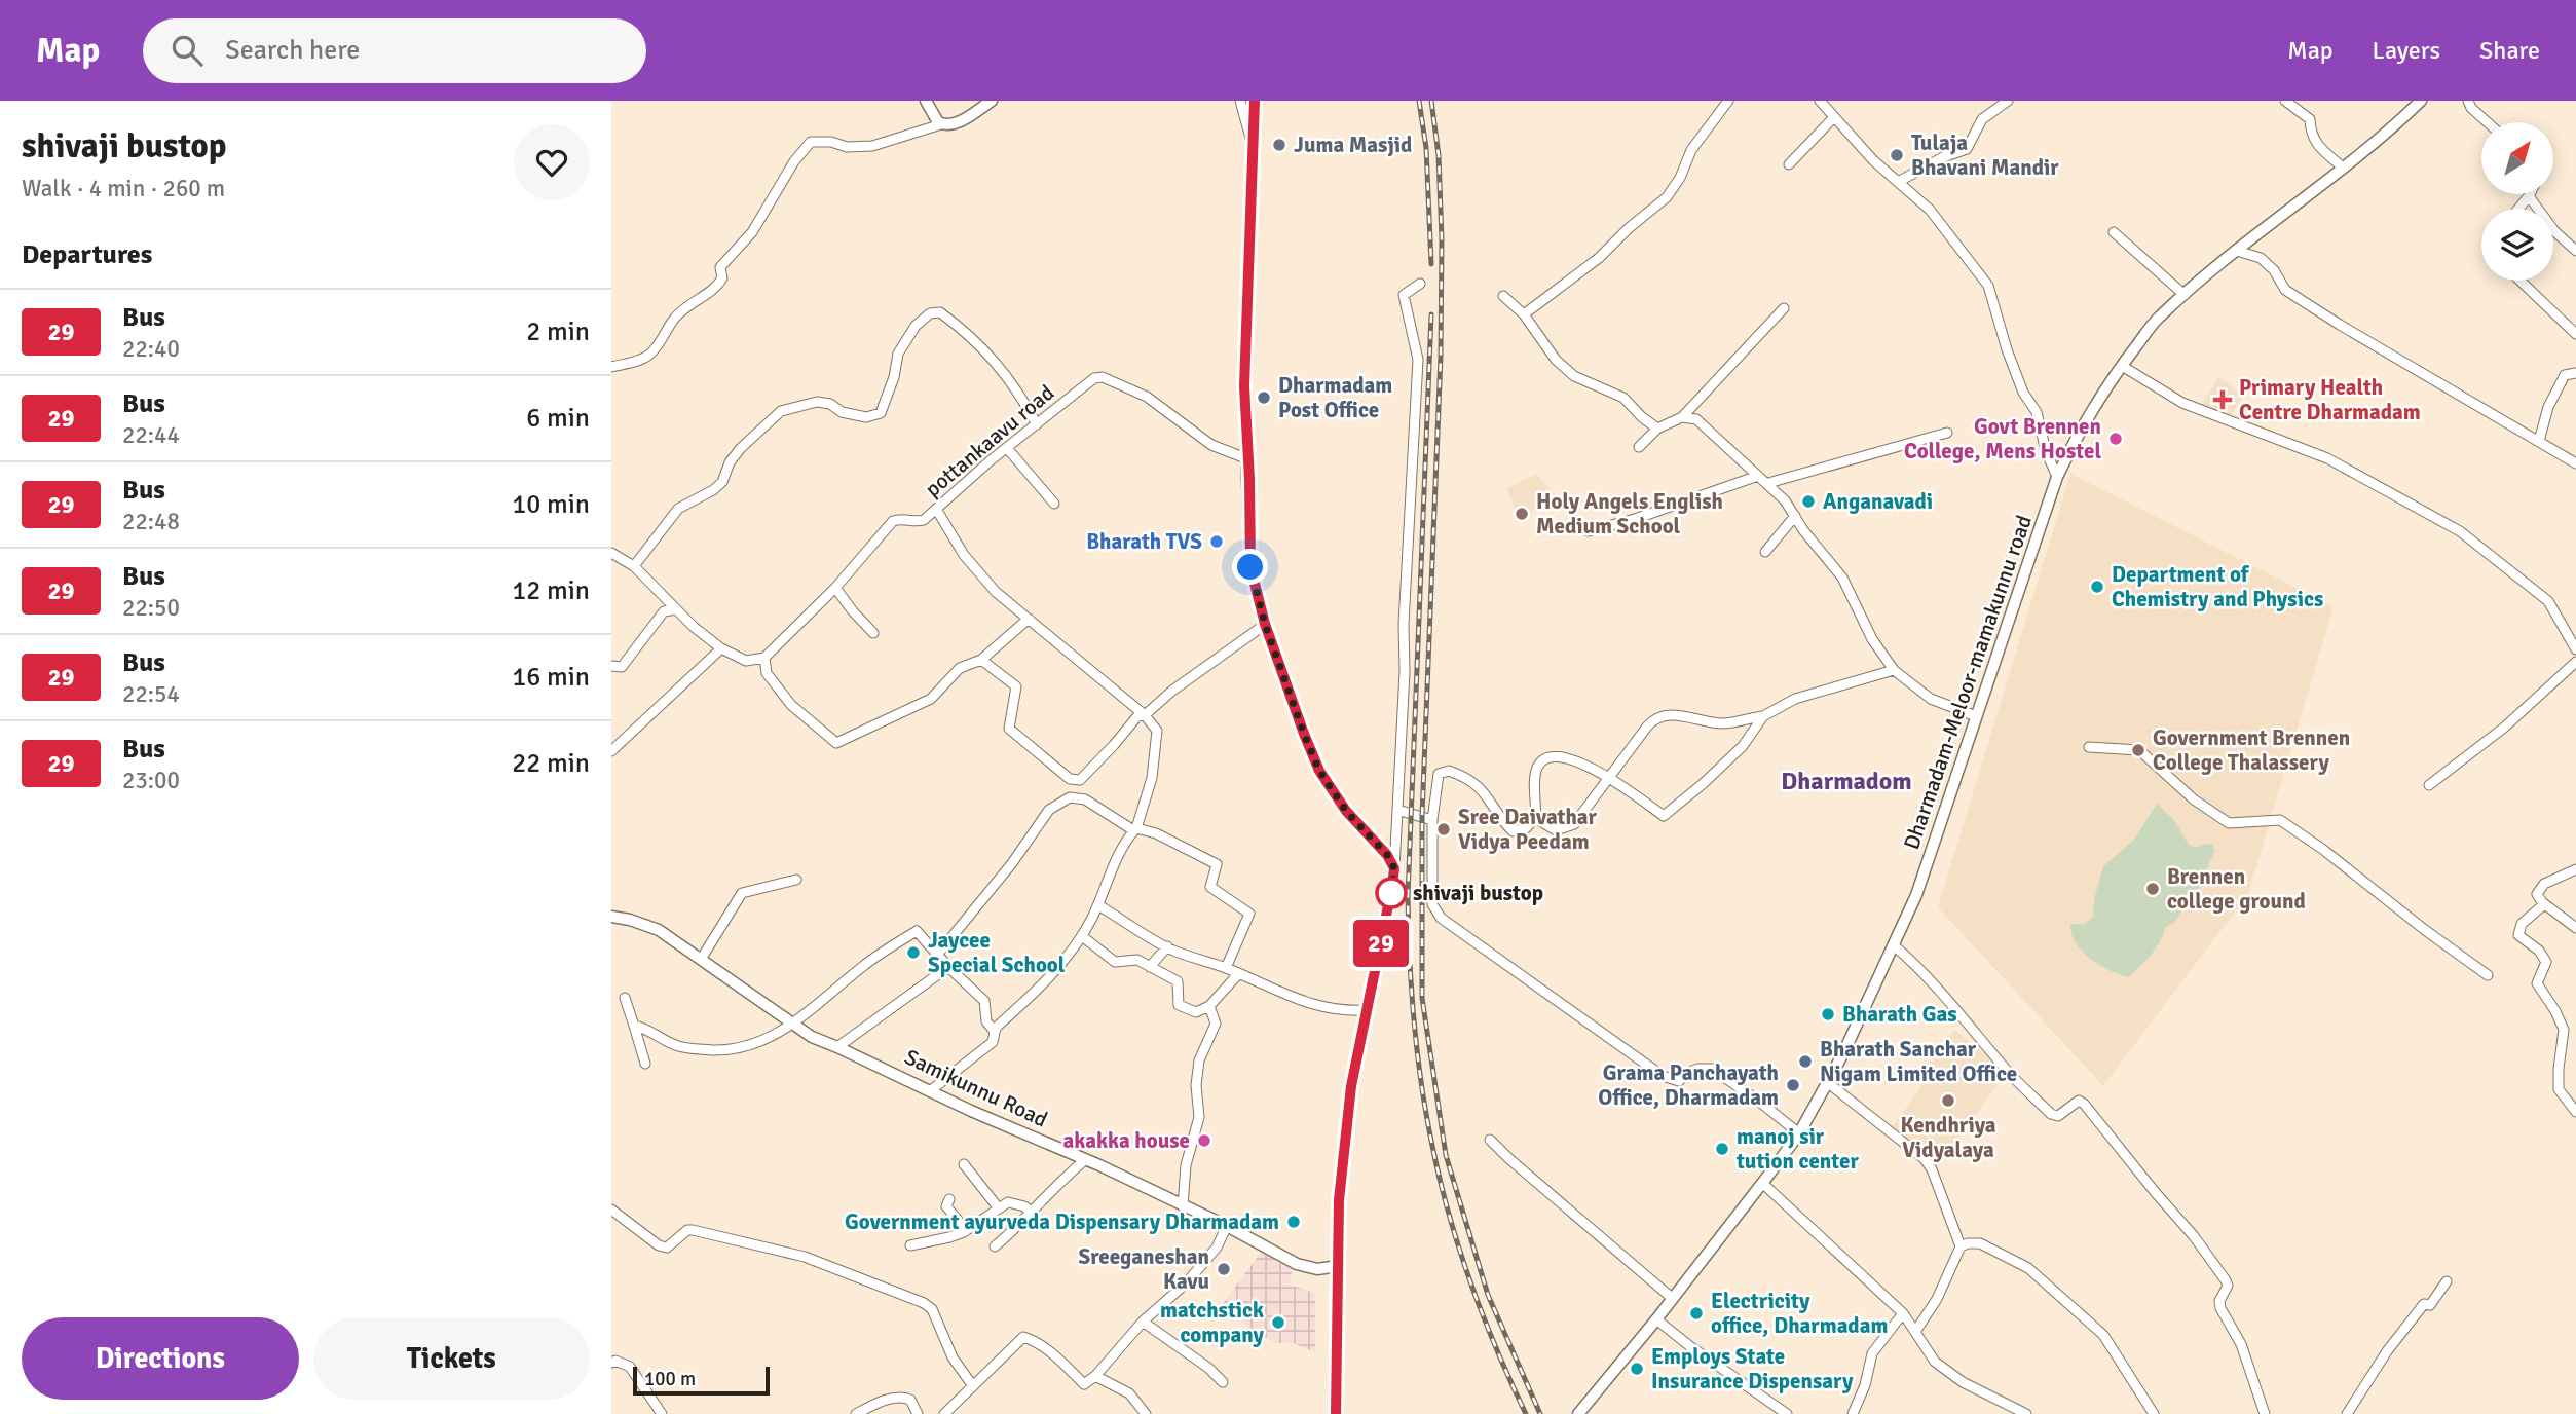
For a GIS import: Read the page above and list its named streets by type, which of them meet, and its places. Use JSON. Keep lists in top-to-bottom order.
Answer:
{
  "streets": {
    "main road": ["Dharmadam-Meloor-mamakunnu road", "Samikunnu Road"],
    "street": ["pottankaavu road"]
  },
  "districts": ["Dharmadom"],
  "places": {
    "other": [
      "Juma Masjid",
      "Tulaja Bhavani Mandir",
      "Dharmadam Post Office",
      "Govt Brennen College, Mens Hostel",
      "Anganavadi",
      "Holy Angels English Medium School",
      "Bharath TVS",
      "Department of Chemistry and Physics",
      "Government Brennen College Thalassery",
      "Sree Daivathar Vidya Peedam",
      "Brennen college ground",
      "shivaji bustop",
      "Jaycee Special School",
      "Bharath Gas",
      "Bharath Sanchar Nigam Limited Office",
      "Grama Panchayath Office, Dharmadam",
      "Kendhriya Vidyalaya",
      "akakka house",
      "manoj sir tution center",
      "Government ayurveda Dispensary Dharmadam",
      "Sreeganeshan Kavu",
      "Electricity office, Dharmadam",
      "matchstick company",
      "Employs State Insurance Dispensary"
    ],
    "health": ["Primary Health Centre Dharmadam"]
  },
  "lines": ["bus line 29"],
  "scale_bar": "100 m",
  "north": "top right",
  "page": {
    "header": "Map",
    "search": "Search here",
    "nav": ["Map", "Layers", "Share"],
    "heading": [
      ["shivaji bustop", "Walk · 4 min · 260 m"],
      "Departures"
    ],
    "on_map": "29",
    "list": [
      {
        "mark": "29",
        "name": "Bus",
        "note": "22:40",
        "value": "2 min"
      },
      {
        "mark": "29",
        "name": "Bus",
        "note": "22:44",
        "value": "6 min"
      },
      {
        "mark": "29",
        "name": "Bus",
        "note": "22:48",
        "value": "10 min"
      },
      {
        "mark": "29",
        "name": "Bus",
        "note": "22:50",
        "value": "12 min"
      },
      {
        "mark": "29",
        "name": "Bus",
        "note": "22:54",
        "value": "16 min"
      },
      {
        "mark": "29",
        "name": "Bus",
        "note": "23:00",
        "value": "22 min"
      }
    ],
    "buttons": ["Directions", "Tickets"],
    "scale": "100 m"
  }
}
